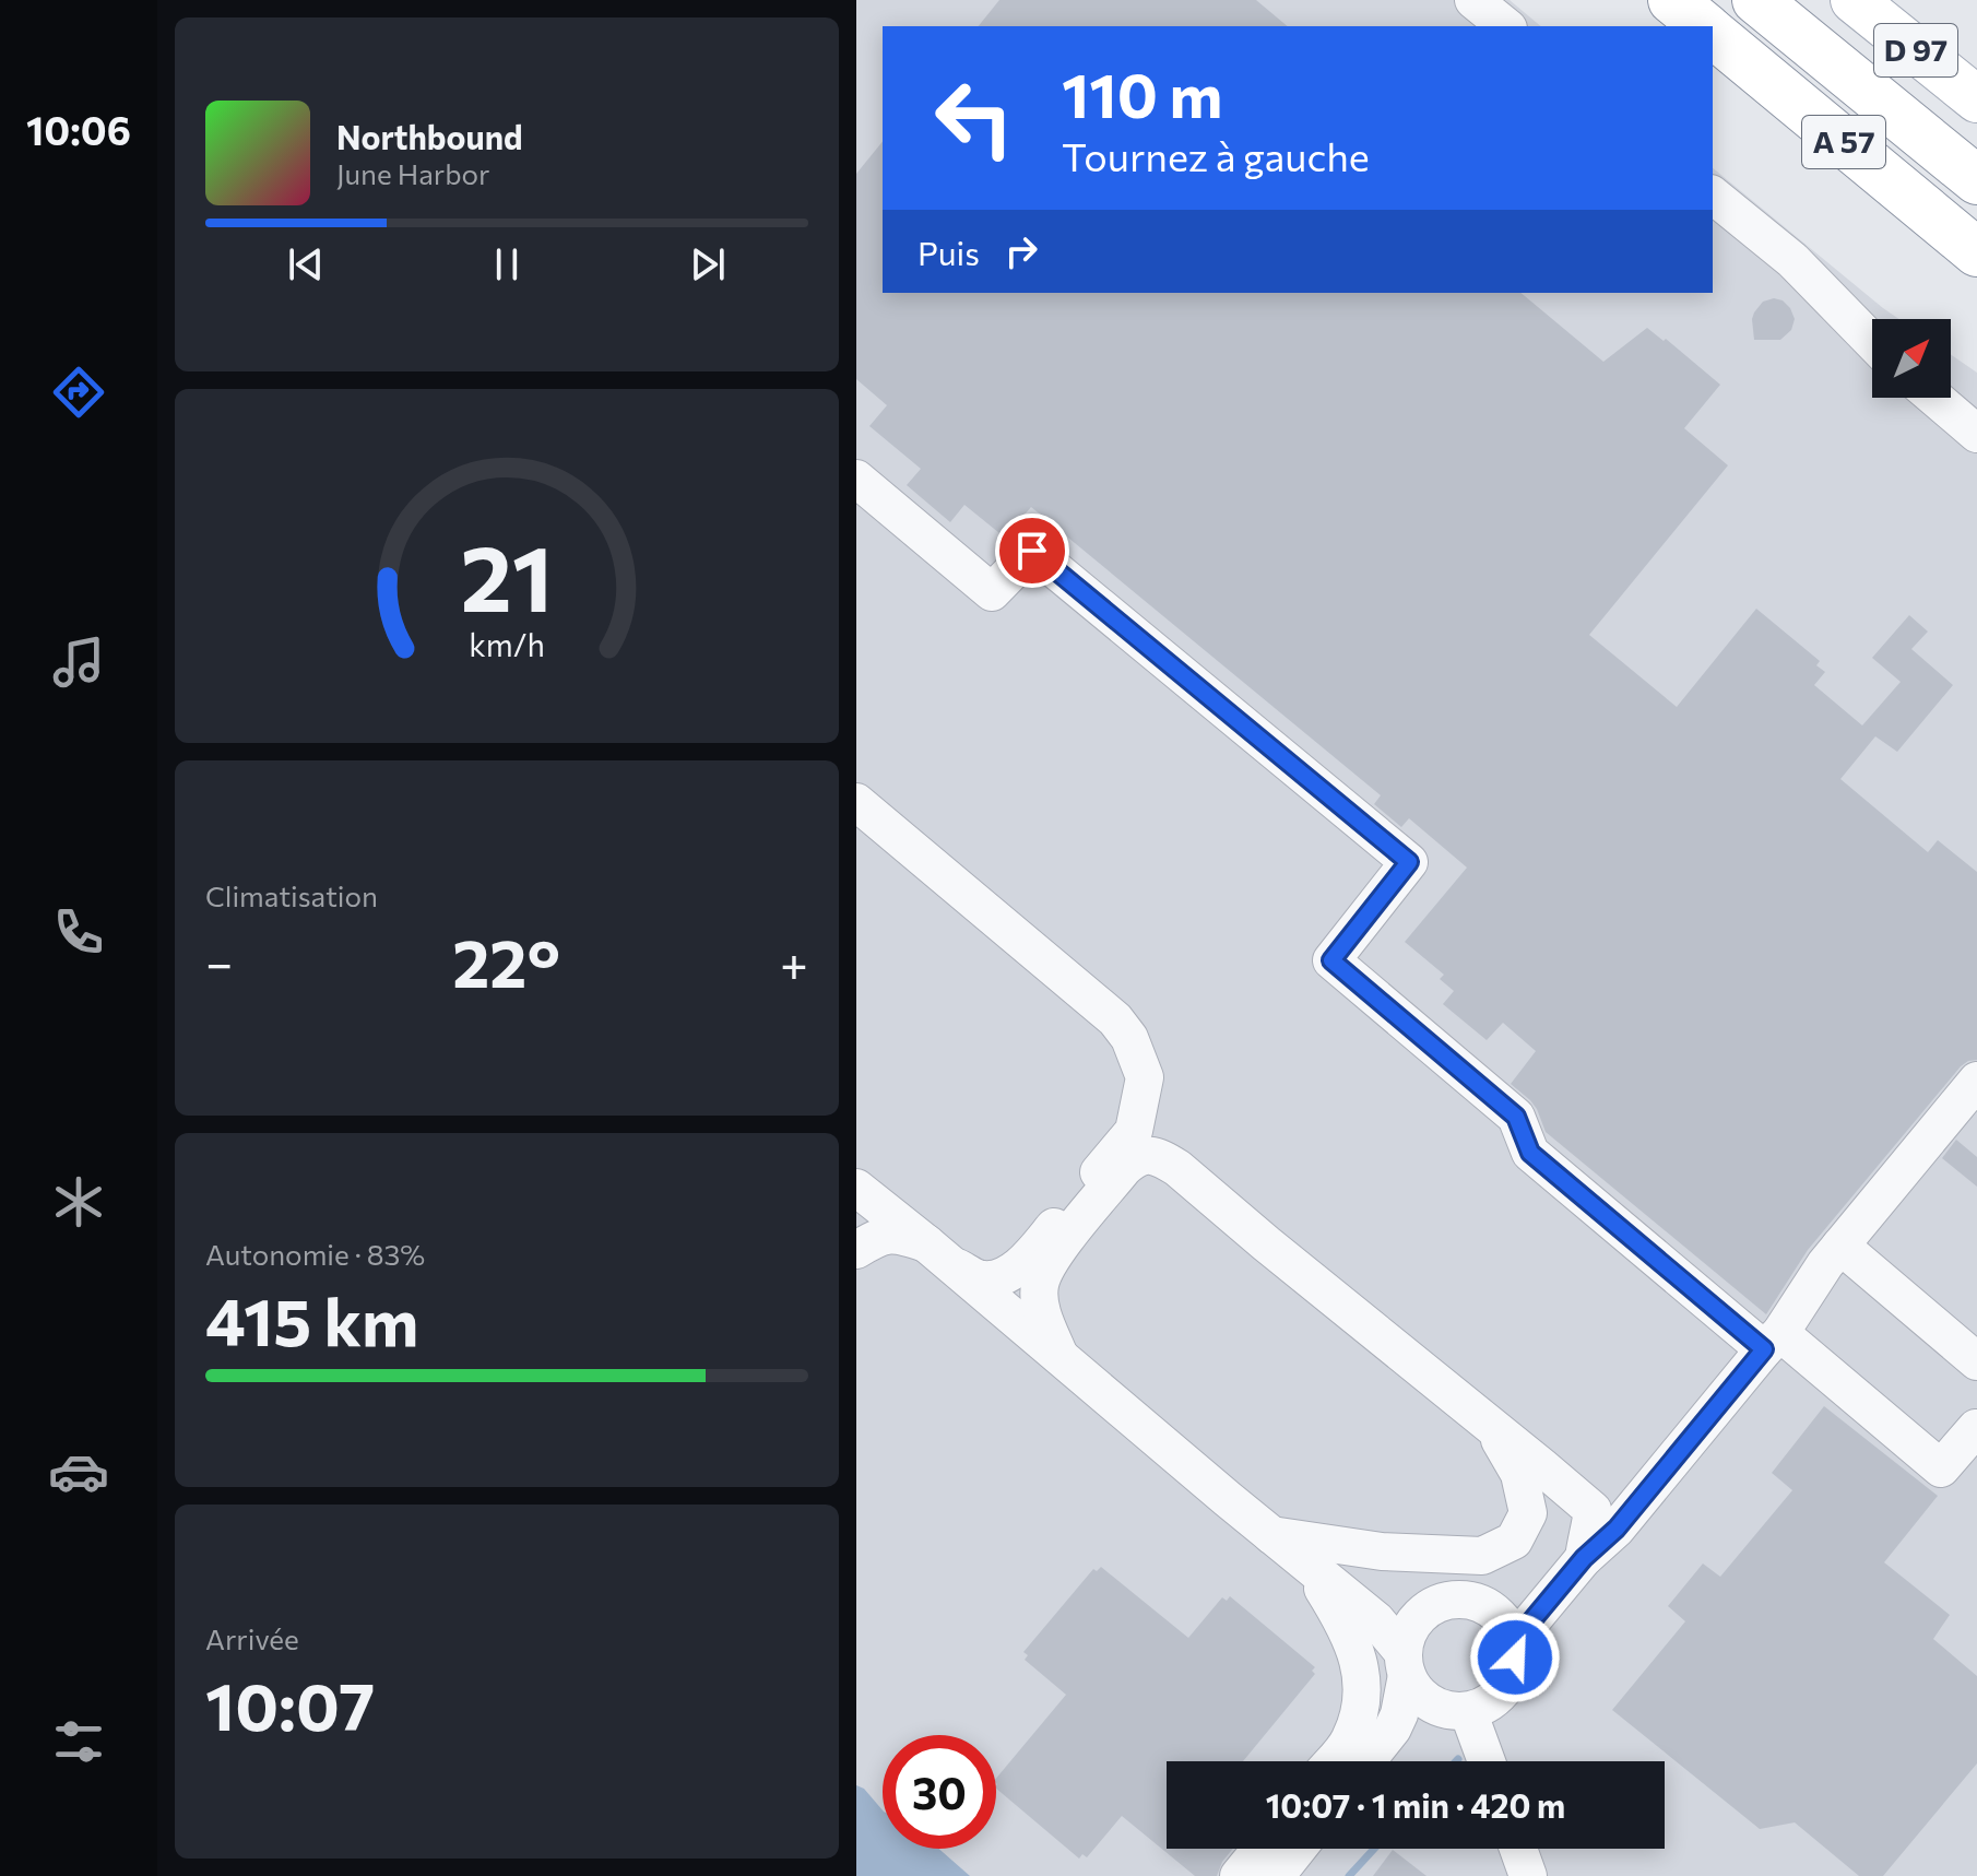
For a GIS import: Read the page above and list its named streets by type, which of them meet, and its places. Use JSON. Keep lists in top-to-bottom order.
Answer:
{
  "streets": {
    "highway": ["A 57"],
    "main road": ["D 97"]
  },
  "north": "top right",
  "page": {
    "tabs": "10:06",
    "turn": ["110 m", "Tournez à gauche"],
    "song": ["Northbound", "June Harbor"],
    "then": "Puis",
    "tile": [
      "Climatisation",
      ["Autonomie · 83%", "415 km"],
      ["Arrivée", "10:07"]
    ],
    "heat": ["−", "22°", "+"],
    "limit": "30",
    "trip": "10:07 · 1 min · 420 m",
    "gauge": ["21", "km/h"]
  }
}
